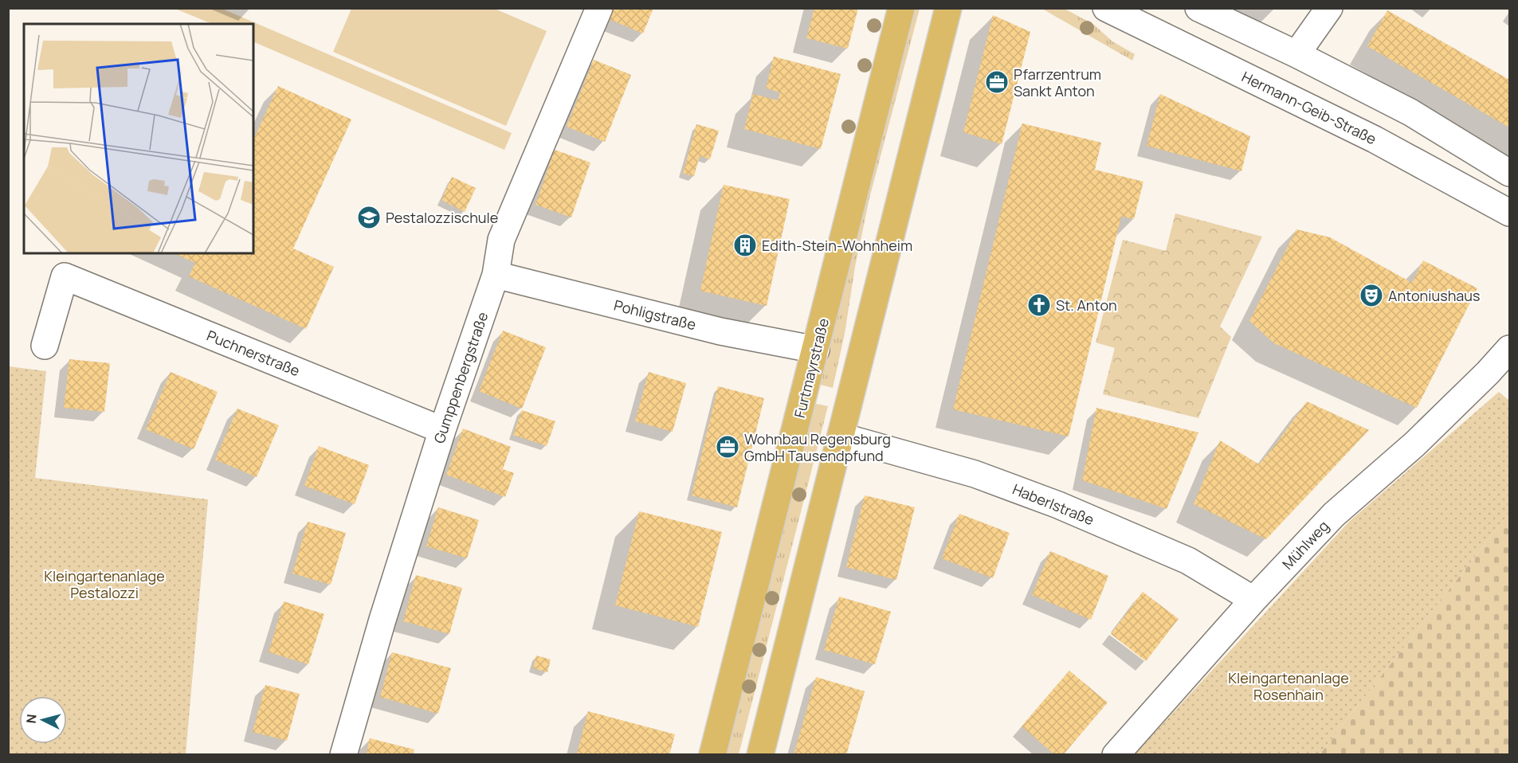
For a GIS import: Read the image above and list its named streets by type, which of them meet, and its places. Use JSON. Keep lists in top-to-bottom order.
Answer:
{
  "streets": {
    "main road": ["Furtmayrstraße"],
    "street": [
      "Hermann-Geib-Straße",
      "Pohligstraße",
      "Puchnerstraße",
      "Gumppenbergstraße",
      "Haberlstraße",
      "Mühlweg"
    ]
  },
  "crossings": [
    ["Pohligstraße", "Furtmayrstraße"],
    ["Pohligstraße", "Gumppenbergstraße"],
    ["Puchnerstraße", "Gumppenbergstraße"],
    ["Haberlstraße", "Mühlweg"]
  ],
  "parks": ["Kleingartenanlage Pestalozzi", "Kleingartenanlage Rosenhain"],
  "places": {
    "office": ["Pfarrzentrum Sankt Anton", "Wohnbau Regensburg GmbH Tausendpfund"],
    "school or university": ["Pestalozzischule"],
    "building": ["Edith-Stein-Wohnheim"],
    "theatre": ["Antoniushaus"],
    "church": ["St. Anton"]
  },
  "north": "left"
}
